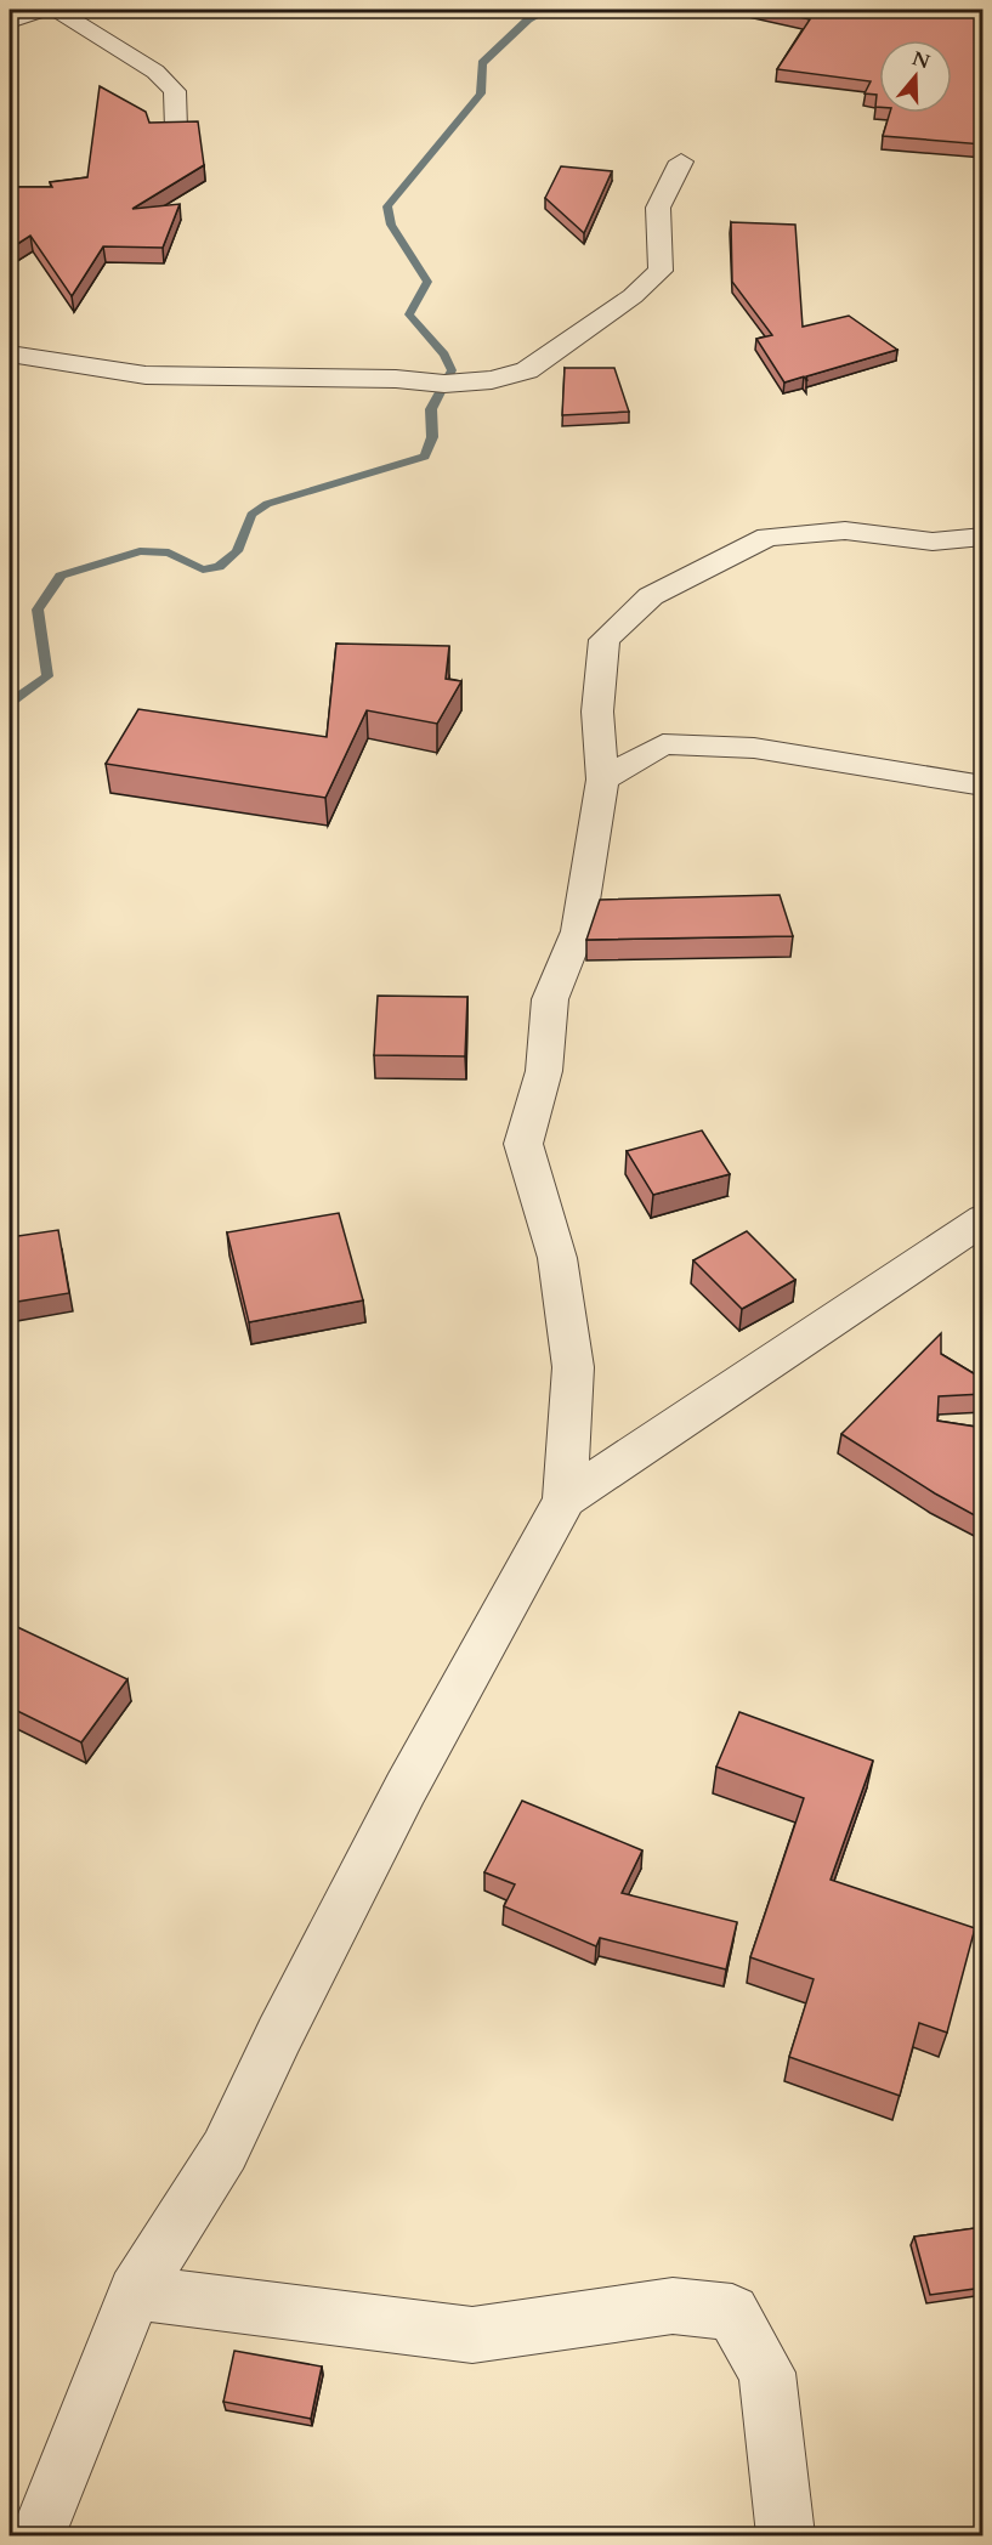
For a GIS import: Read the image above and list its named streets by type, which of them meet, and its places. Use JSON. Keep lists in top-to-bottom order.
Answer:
{
  "north": "top"
}
